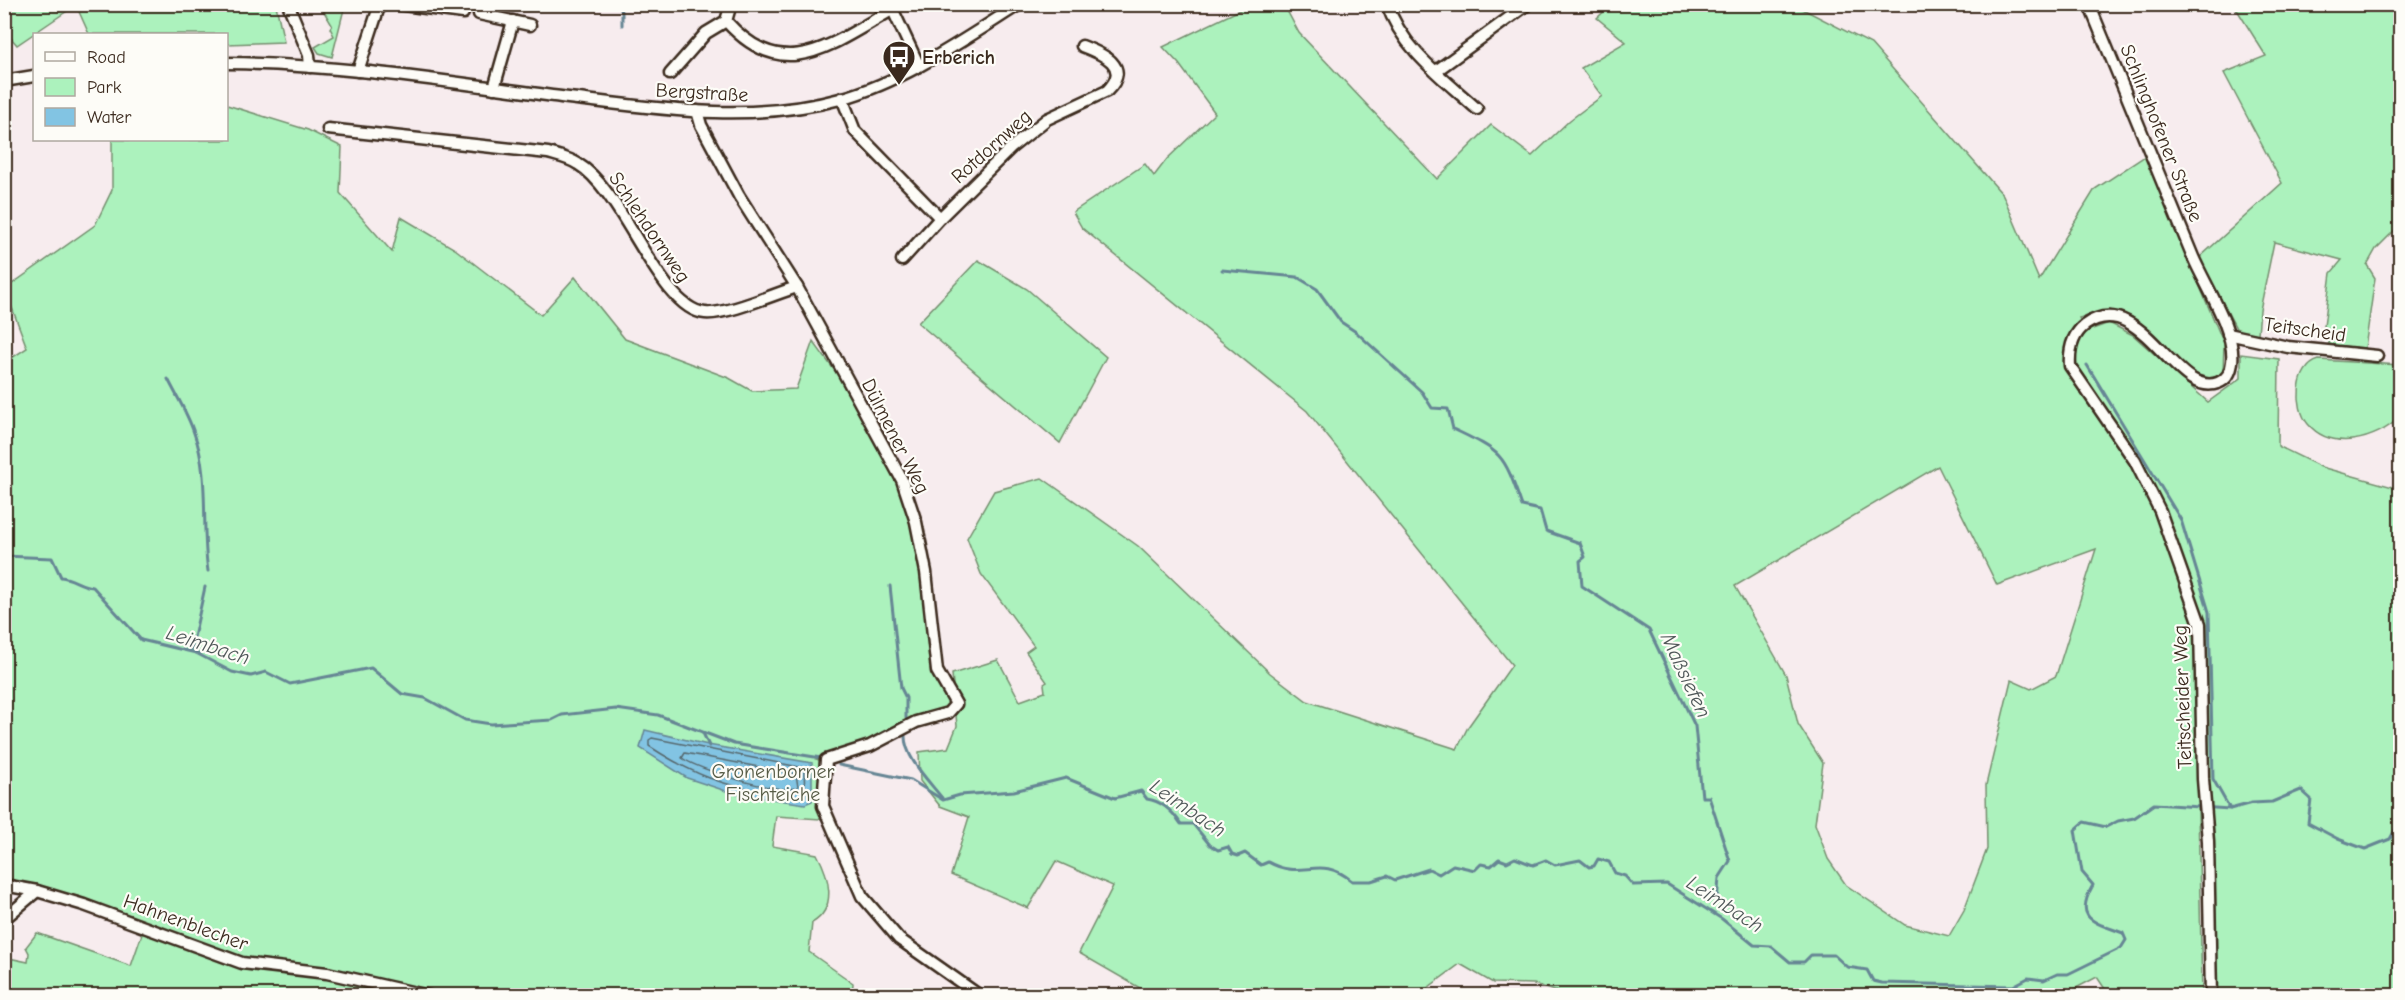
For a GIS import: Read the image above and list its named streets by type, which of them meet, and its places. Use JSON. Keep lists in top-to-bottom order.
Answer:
{
  "streets": {
    "street": [
      "Bergstraße",
      "Schlinghofener Straße",
      "Rotdornweg",
      "Schlehdornweg",
      "Teitscheid",
      "Dülmener Weg",
      "Teitscheider Weg",
      "Hahnenblecher"
    ]
  },
  "crossings": [
    ["Bergstraße", "Dülmener Weg"],
    ["Schlinghofener Straße", "Teitscheid"],
    ["Schlinghofener Straße", "Teitscheider Weg"],
    ["Schlehdornweg", "Dülmener Weg"]
  ],
  "water": ["Leimbach", "Maßsiefen"],
  "parks": ["Gronenborner Fischteiche"],
  "places": {
    "bus stop": ["Erberich"]
  },
  "legend": ["Road", "Park", "Water"]
}
